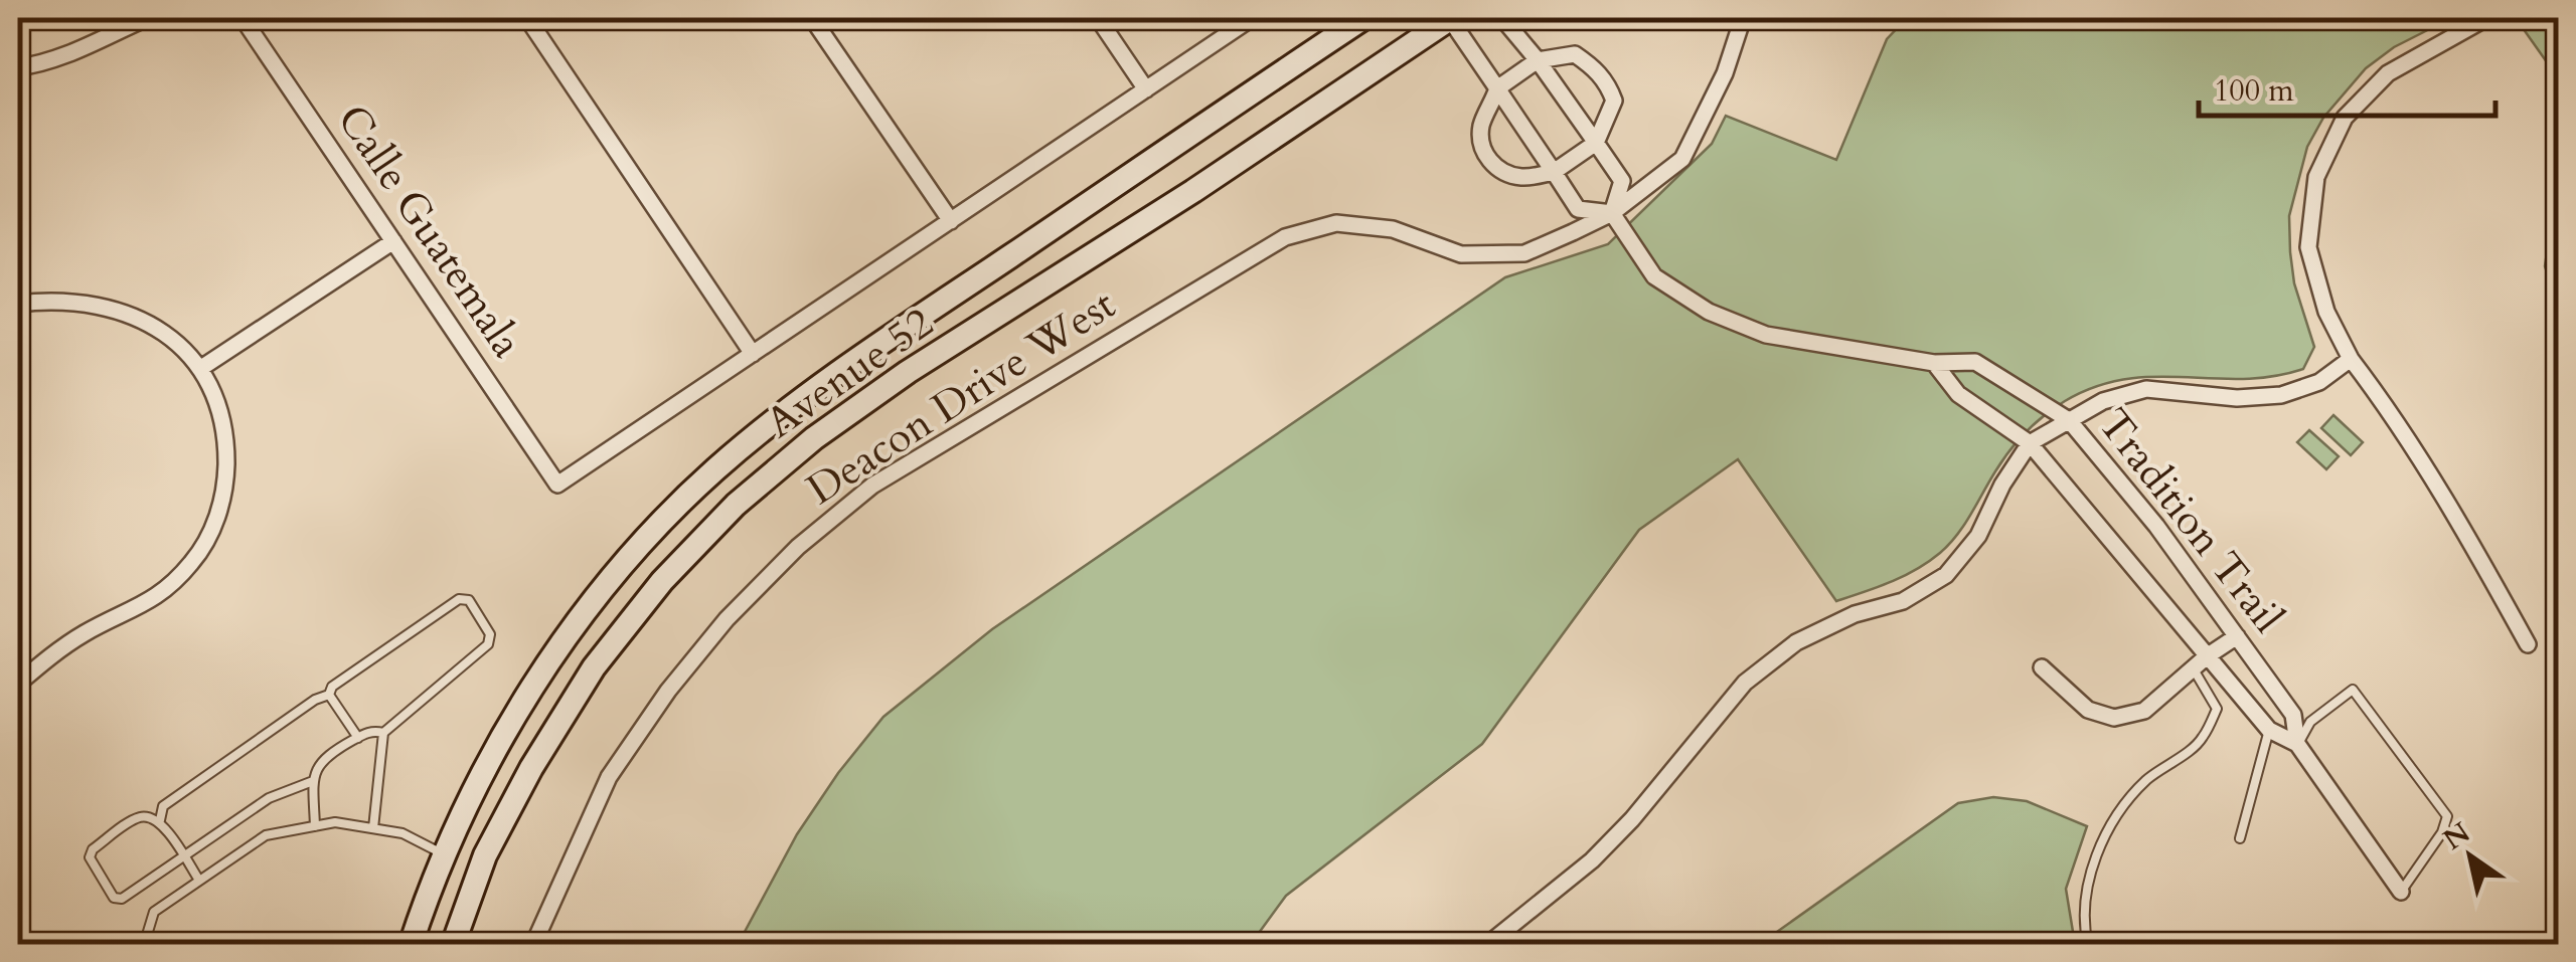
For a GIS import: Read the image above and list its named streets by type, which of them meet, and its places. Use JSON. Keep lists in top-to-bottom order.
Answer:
{
  "streets": {
    "main road": ["Avenue 52"],
    "street": ["Calle Guatemala", "Deacon Drive West", "Tradition Trail"]
  },
  "crossings": [
    ["Deacon Drive West", "Tradition Trail"]
  ],
  "scale_bar": "100 m",
  "north": "top left"
}
